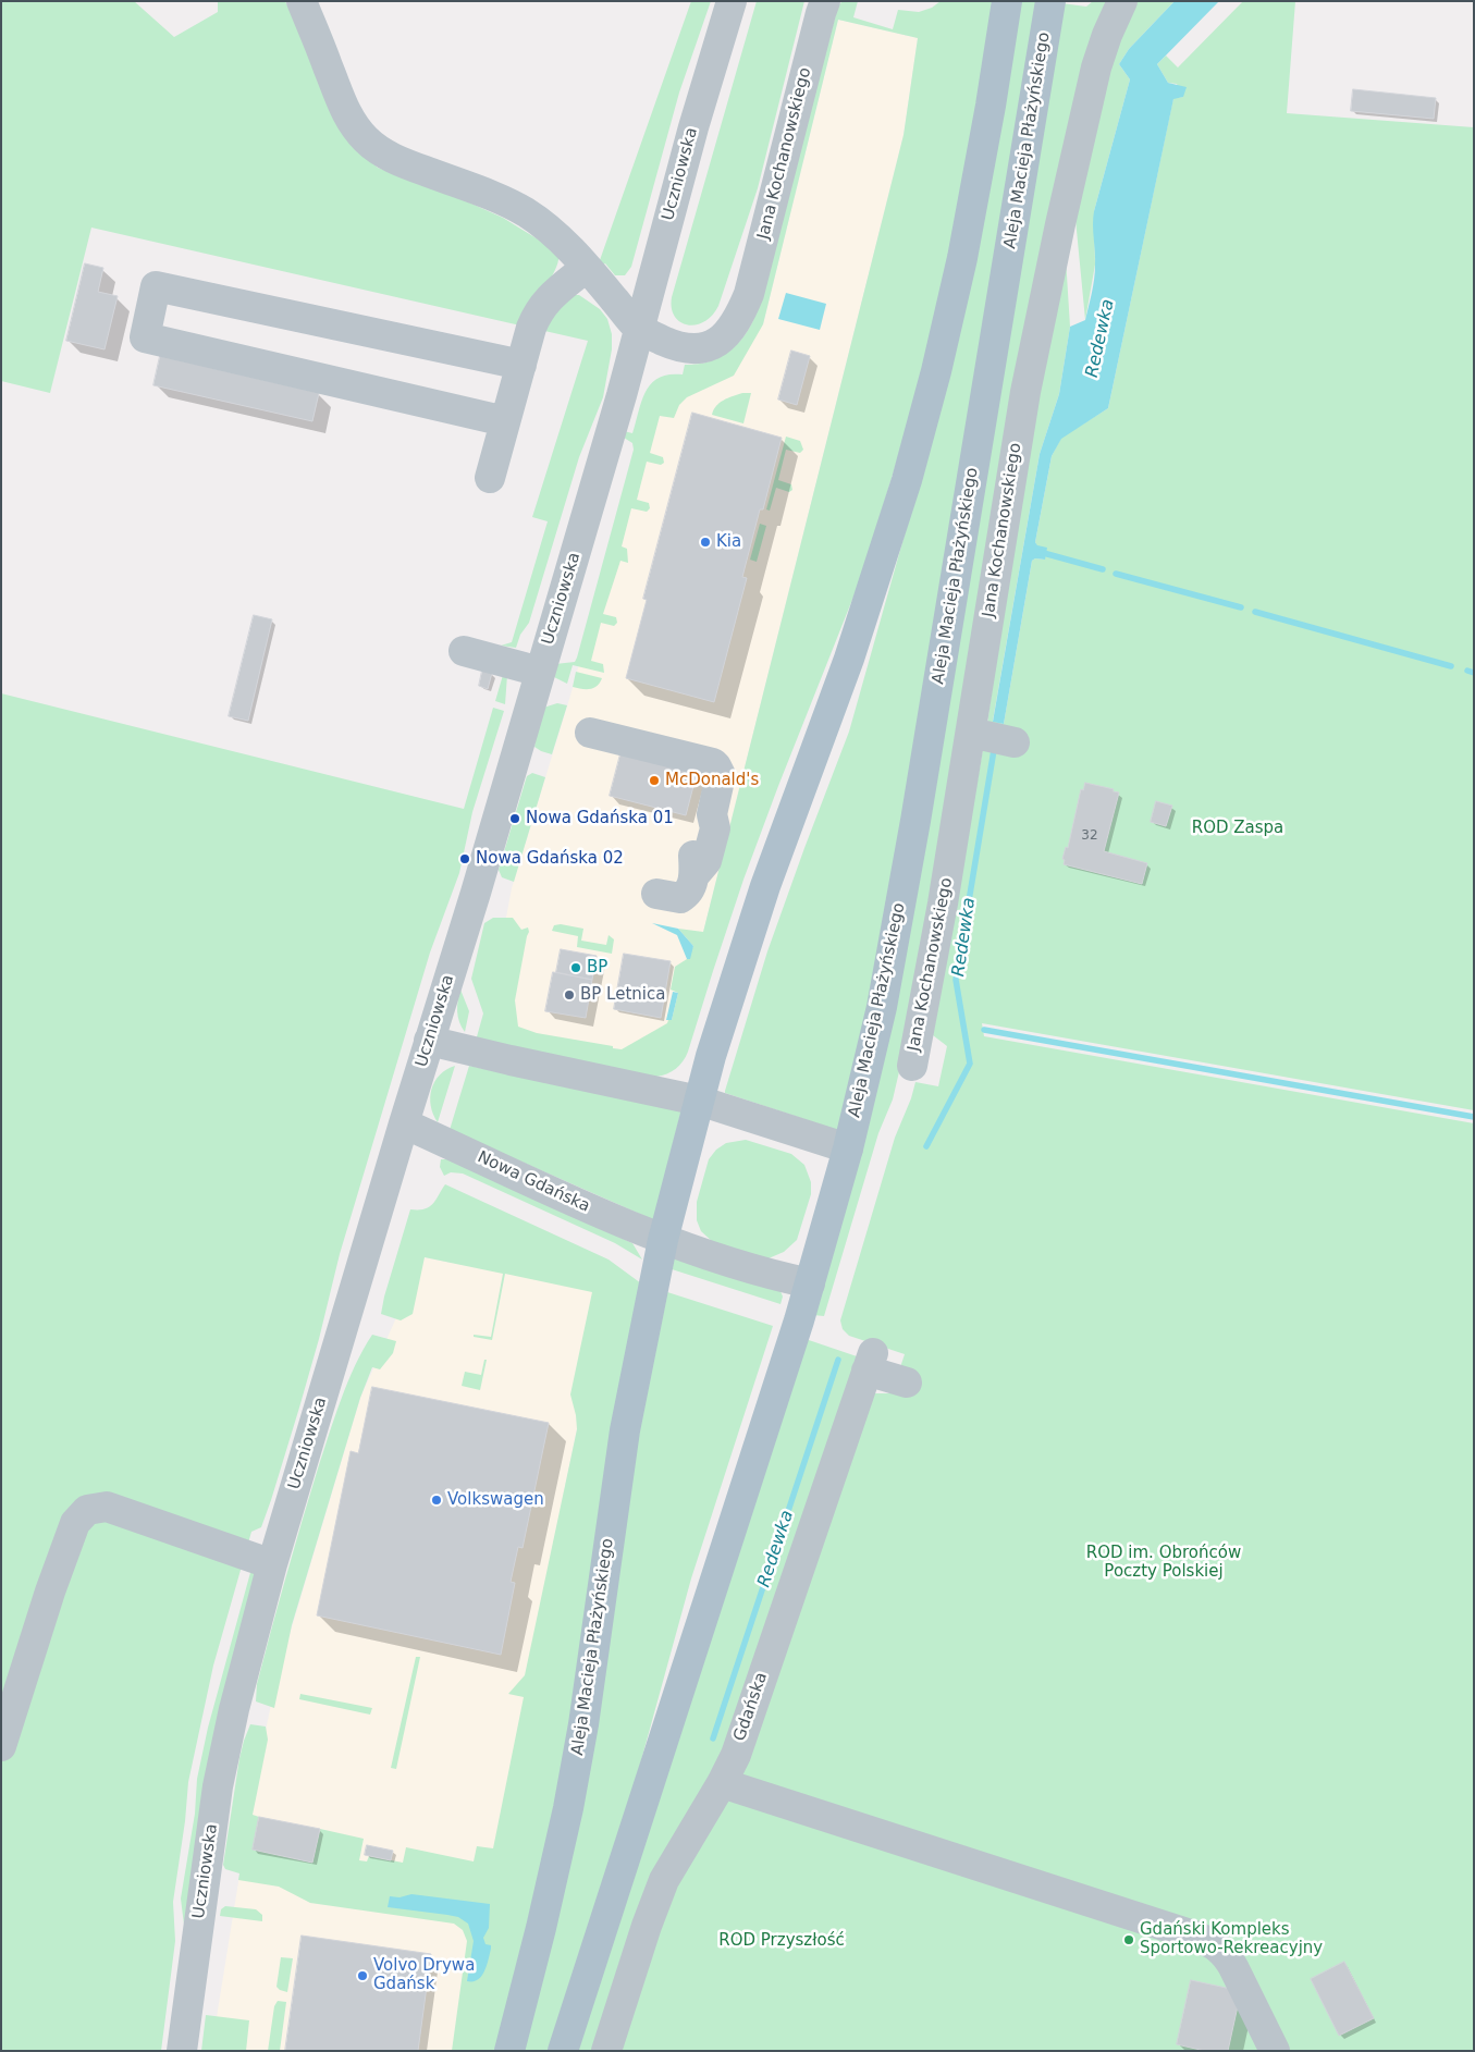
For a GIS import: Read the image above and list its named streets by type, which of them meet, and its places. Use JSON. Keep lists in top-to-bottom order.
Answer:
{
  "streets": {
    "main road": ["Aleja Macieja Płażyńskiego"],
    "street": [
      "Jana Kochanowskiego",
      "Uczniowska",
      "Nowa Gdańska",
      "Gdańska"
    ]
  },
  "crossings": [
    ["Aleja Macieja Płażyńskiego", "Nowa Gdańska"],
    ["Jana Kochanowskiego", "Uczniowska"],
    ["Uczniowska", "Nowa Gdańska"]
  ],
  "water": ["Redewka"],
  "parks": ["ROD Zaspa", "ROD im. Obrońców Poczty Polskiej", "ROD Przyszłość"],
  "places": [
    "Kia",
    "McDonald's",
    "Nowa Gdańska 01",
    "Nowa Gdańska 02",
    "BP",
    "BP Letnica",
    "Volkswagen",
    "Gdański Kompleks Sportowo-Rekreacyjny",
    "Volvo Drywa Gdańsk"
  ],
  "house_numbers": ["32"]
}
